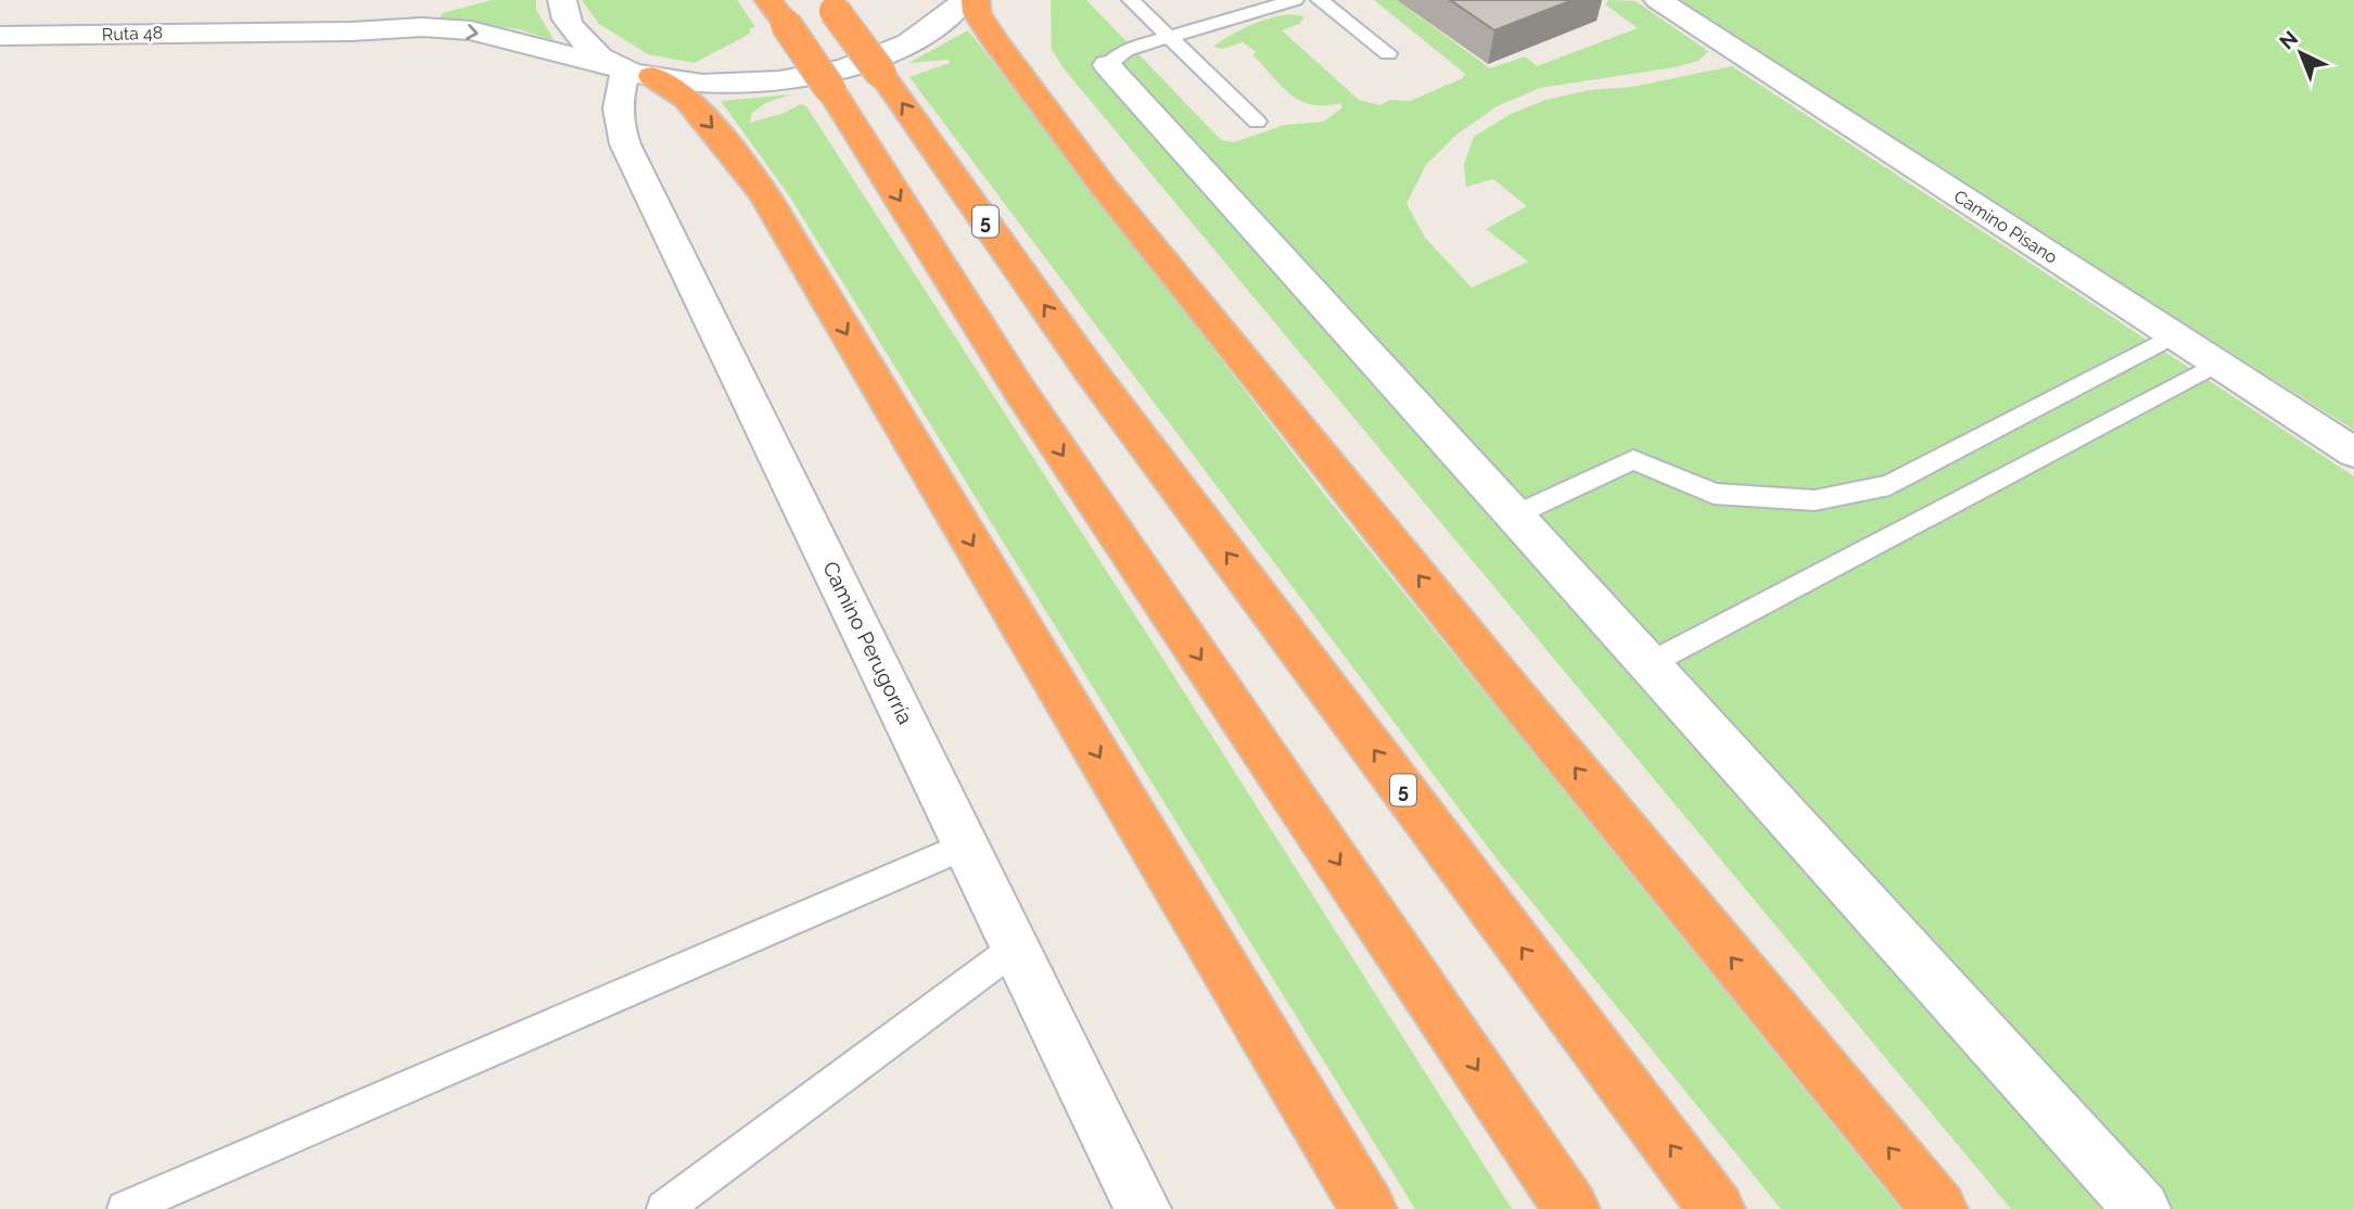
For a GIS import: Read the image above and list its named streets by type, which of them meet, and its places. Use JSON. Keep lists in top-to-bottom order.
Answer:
{
  "streets": {
    "highway": ["5"],
    "street": ["Ruta 48", "Camino Pisano", "Camino Perugorría"]
  },
  "north": "top left"
}
